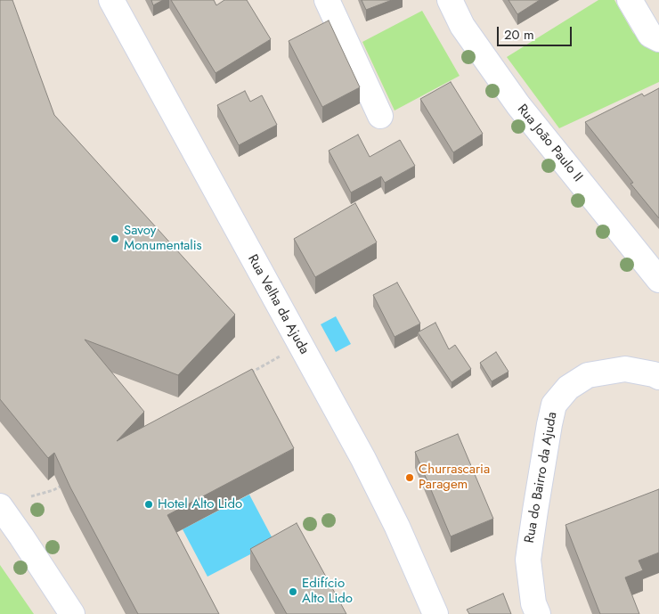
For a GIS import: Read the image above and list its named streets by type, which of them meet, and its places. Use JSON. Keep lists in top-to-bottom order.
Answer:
{
  "streets": {
    "street": ["Rua João Paulo II", "Rua Velha da Ajuda", "Rua do Bairro da Ajuda"]
  },
  "places": [
    "Savoy Monumentalis",
    "Churrascaria Paragem",
    "Hotel Alto Lido",
    "Edifício Alto Lido"
  ],
  "scale_bar": "20 m"
}
